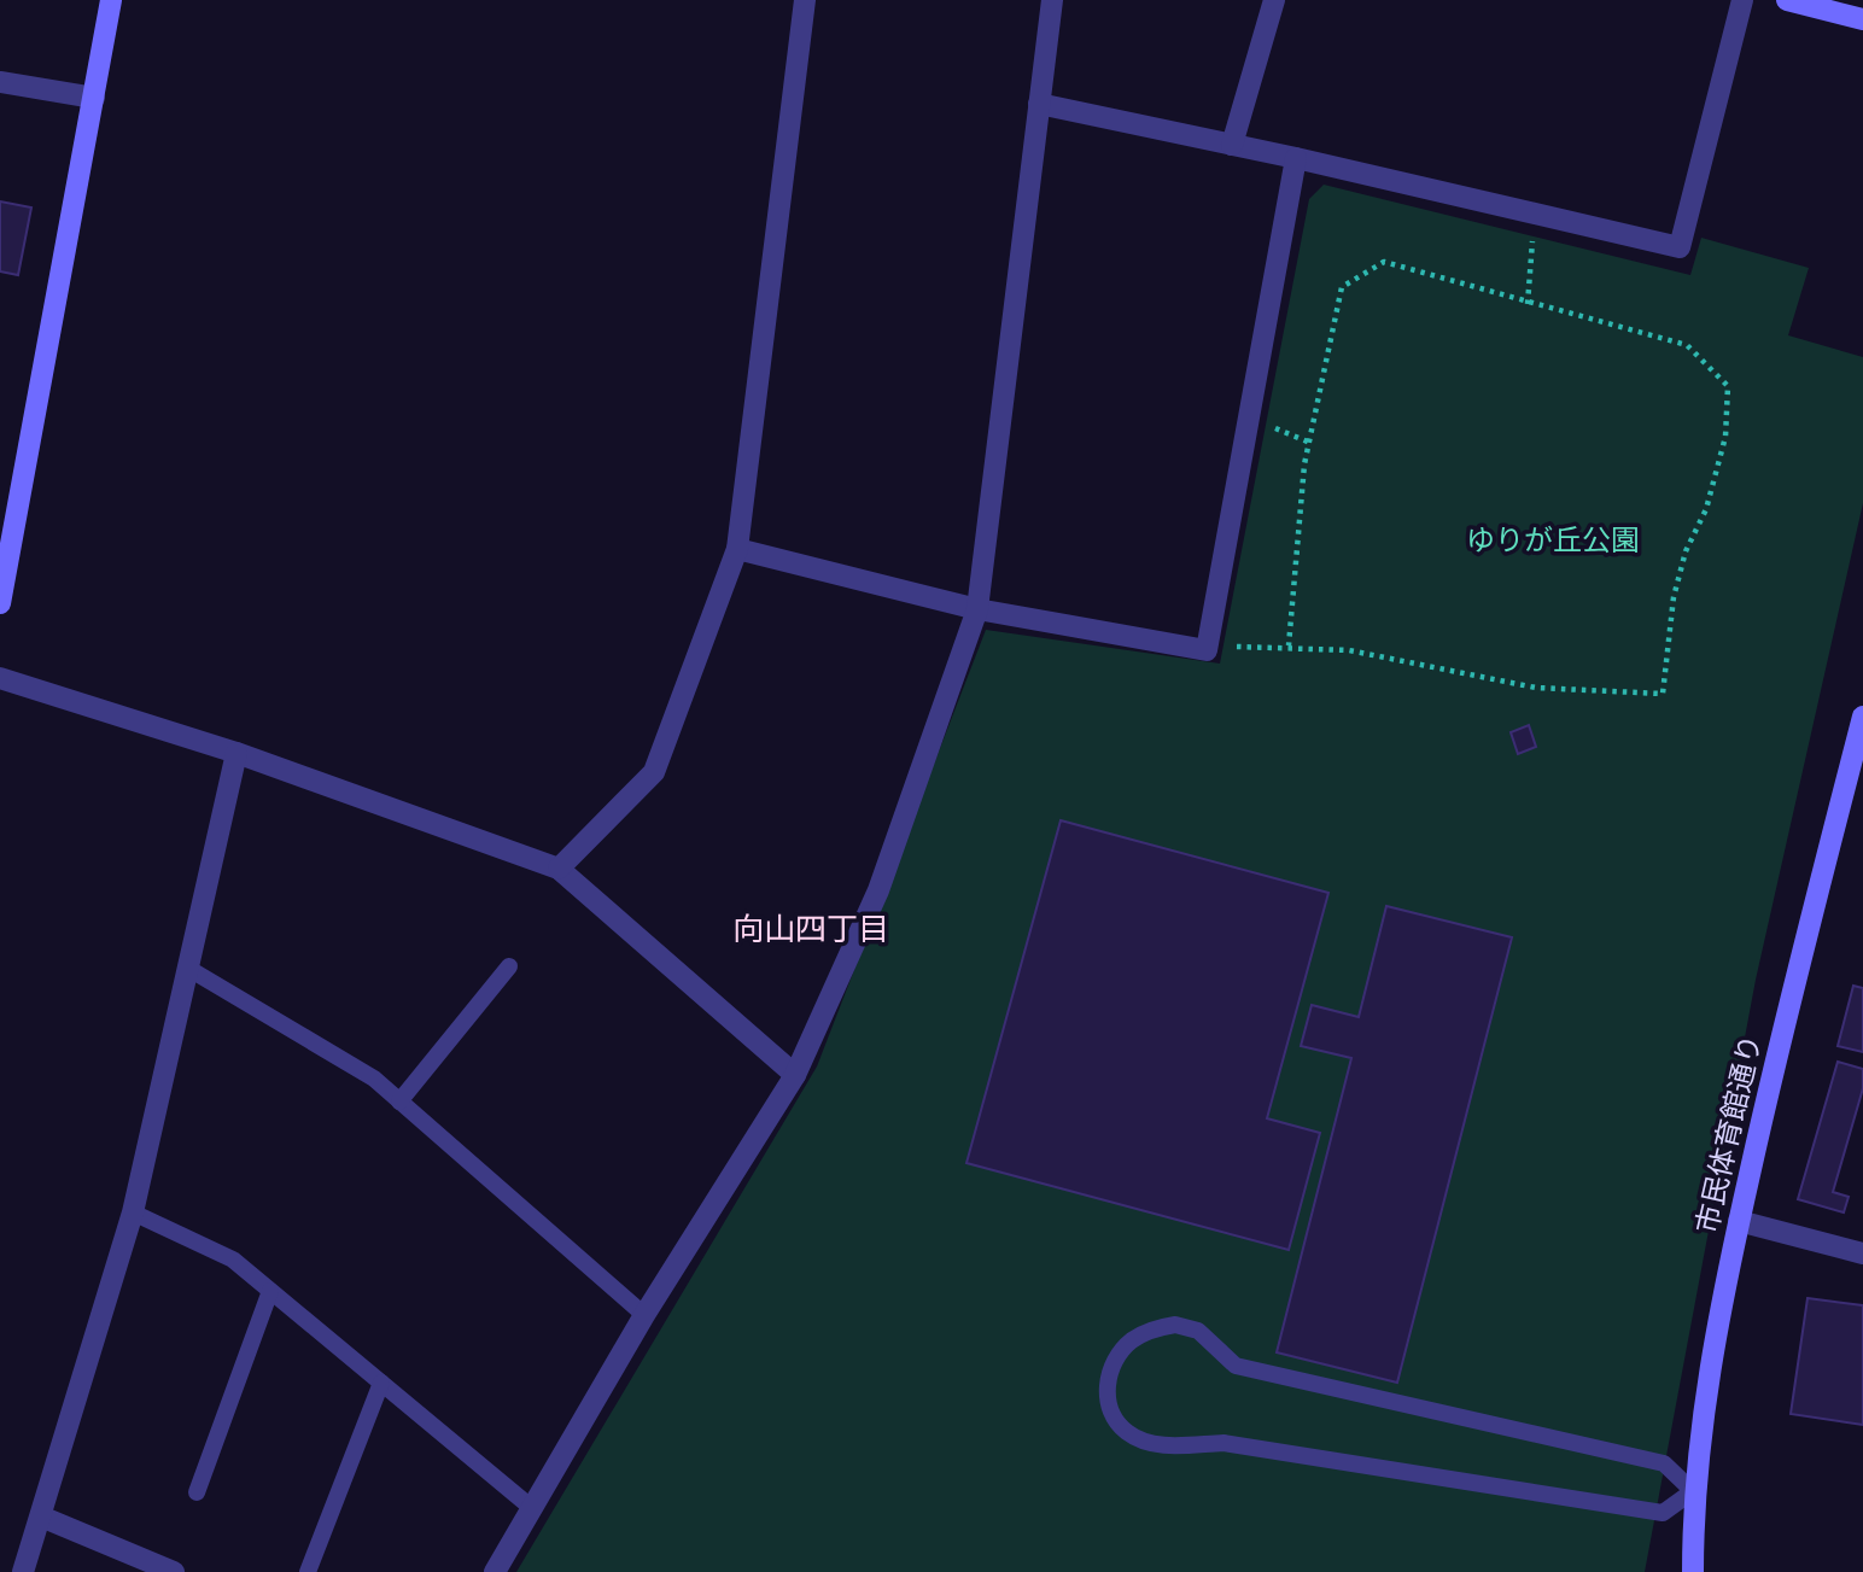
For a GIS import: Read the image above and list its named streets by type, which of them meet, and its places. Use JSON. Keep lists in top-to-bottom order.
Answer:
{
  "streets": {
    "street": ["市民体育館通り"]
  },
  "districts": ["向山四丁目"],
  "parks": ["ゆりが丘公園"]
}
